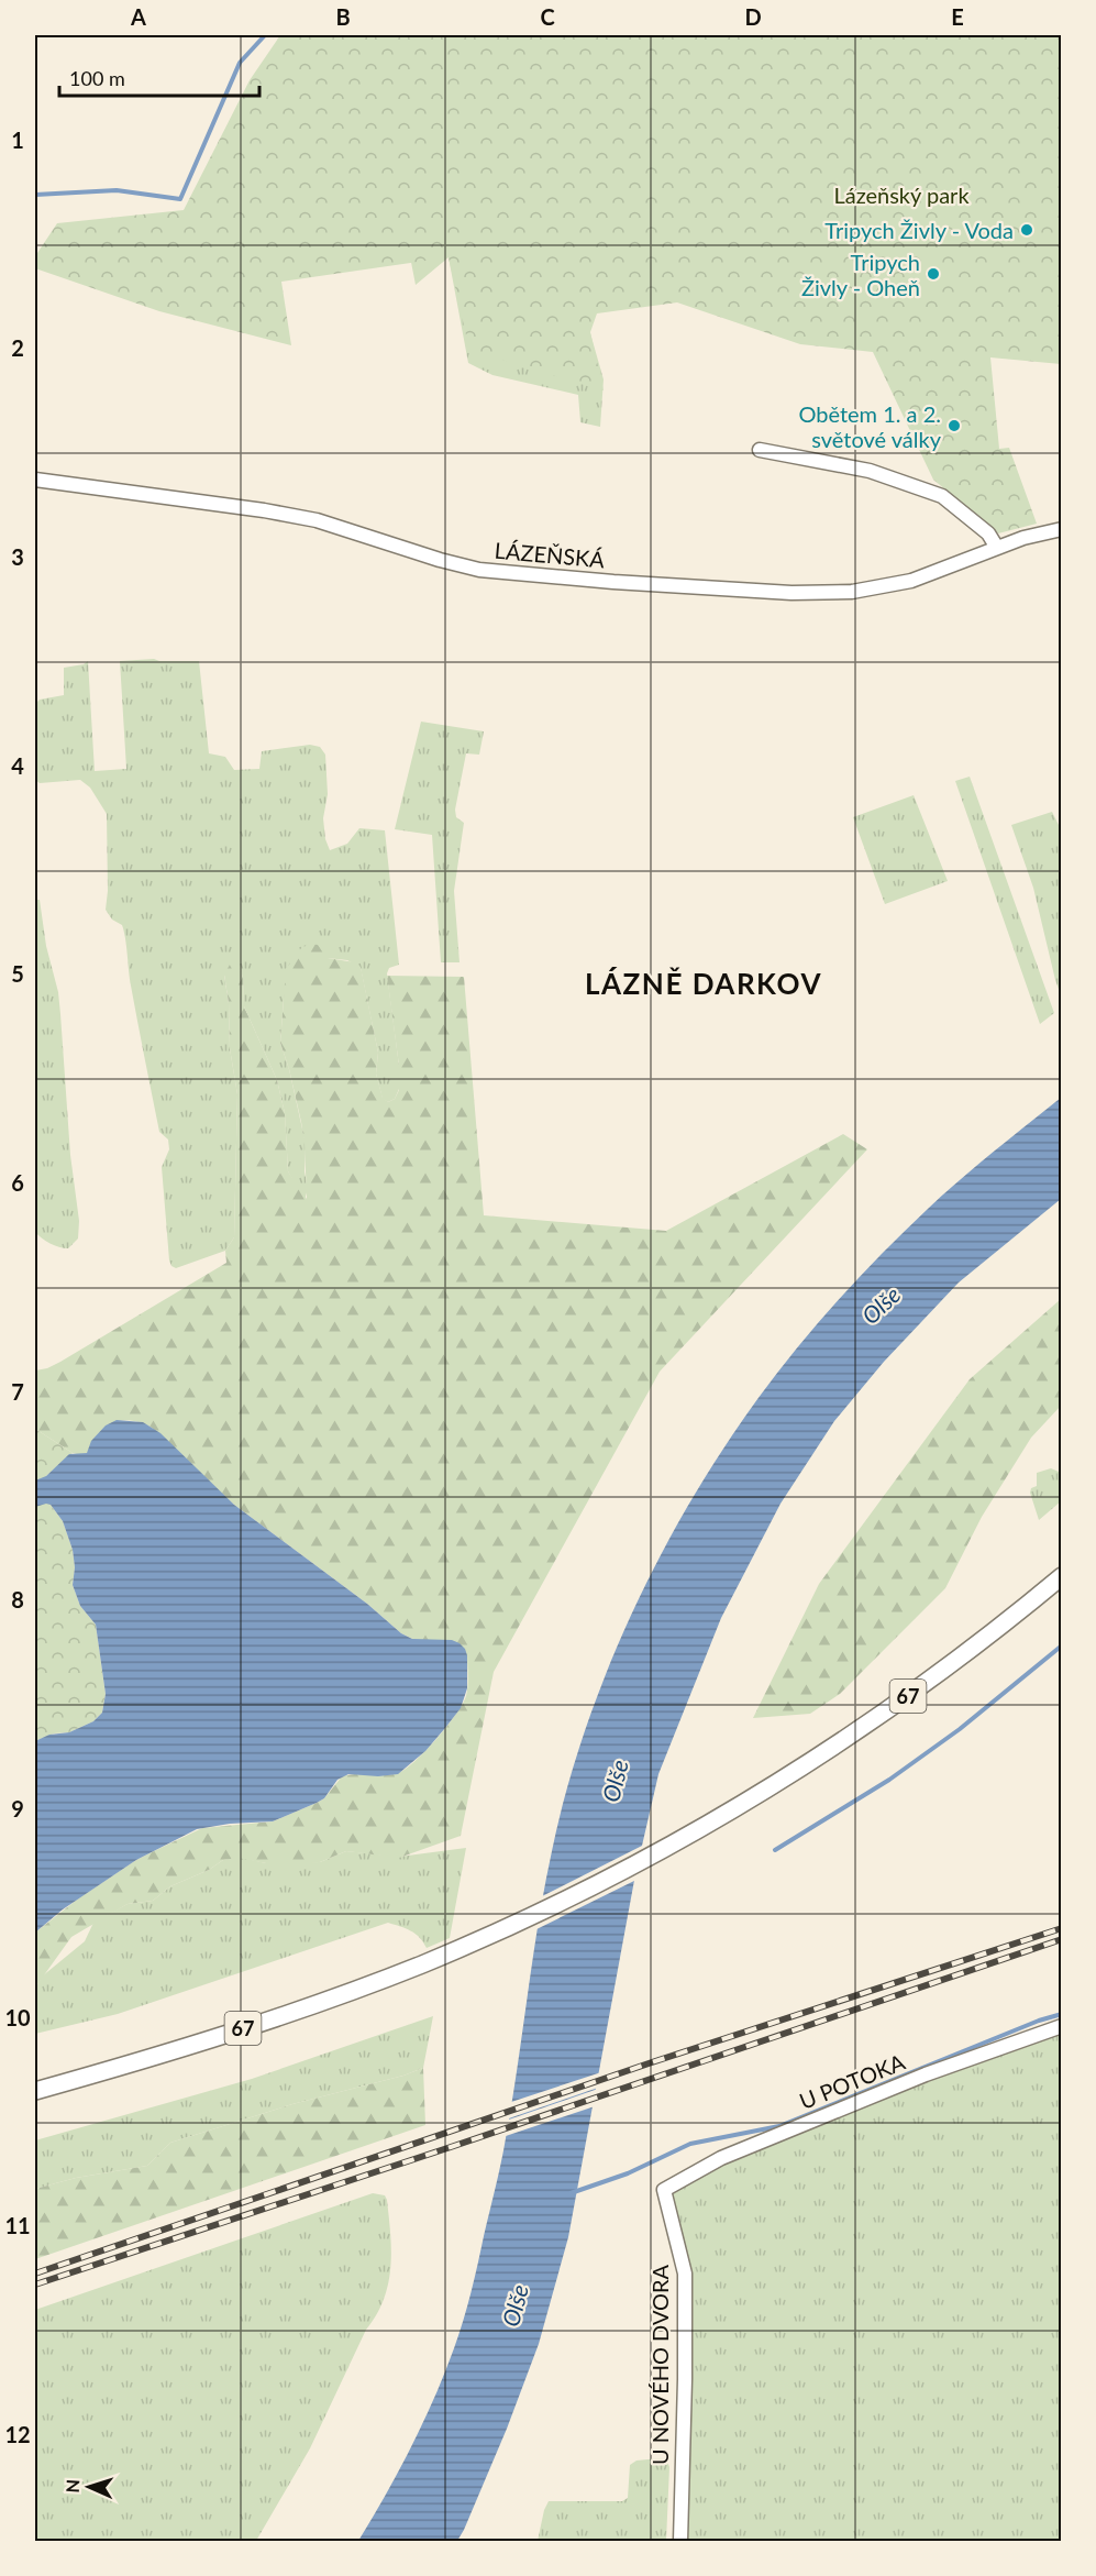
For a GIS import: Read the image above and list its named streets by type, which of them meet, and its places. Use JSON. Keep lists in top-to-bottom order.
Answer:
{
  "streets": {
    "main road": ["67"],
    "street": ["LÁZEŇSKÁ", "U POTOKA", "U NOVÉHO DVORA"]
  },
  "crossings": [
    ["U POTOKA", "U NOVÉHO DVORA"]
  ],
  "districts": ["LÁZNĚ DARKOV"],
  "water": ["Olše"],
  "parks": ["Lázeňský park"],
  "places": ["Tripych Živly - Voda", "Tripych Živly - Oheň", "Obětem 1. a 2. světové války"],
  "scale_bar": "100 m",
  "north": "left",
  "grid": {
    "columns": [
      "A",
      "B",
      "C",
      "D",
      "E"
    ],
    "rows": [
      "1",
      "2",
      "3",
      "4",
      "5",
      "6",
      "7",
      "8",
      "9",
      "10",
      "11",
      "12"
    ]
  }
}
